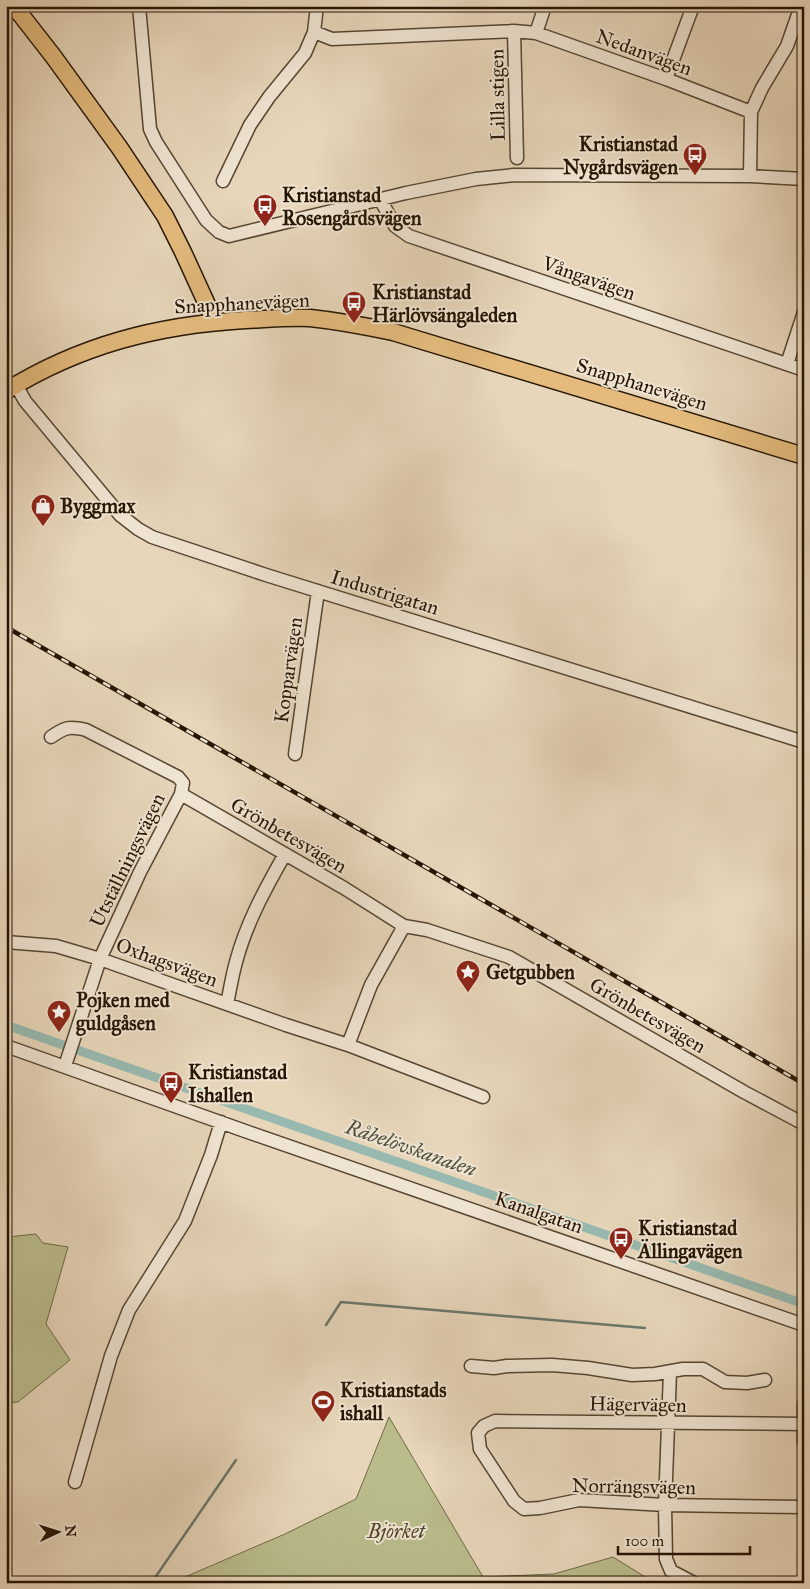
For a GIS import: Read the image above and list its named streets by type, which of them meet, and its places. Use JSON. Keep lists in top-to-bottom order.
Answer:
{
  "streets": {
    "main road": ["Snapphanevägen"],
    "street": [
      "Nedanvägen",
      "Lilla stigen",
      "Vångavägen",
      "Industrigatan",
      "Kopparvägen",
      "Grönbetesvägen",
      "Utställningsvägen",
      "Oxhagsvägen",
      "Kanalgatan",
      "Hägervägen",
      "Norrängsvägen"
    ]
  },
  "crossings": [
    ["Nedanvägen", "Lilla stigen"],
    ["Snapphanevägen", "Industrigatan"],
    ["Industrigatan", "Kopparvägen"],
    ["Grönbetesvägen", "Utställningsvägen"],
    ["Grönbetesvägen", "Oxhagsvägen"],
    ["Utställningsvägen", "Oxhagsvägen"],
    ["Utställningsvägen", "Kanalgatan"],
    ["Hägervägen", "Norrängsvägen"]
  ],
  "water": ["Råbelövskanalen"],
  "parks": ["Björket"],
  "places": {
    "bus stop": [
      "Kristianstad Nygårdsvägen",
      "Kristianstad Rosengårdsvägen",
      "Kristianstad Härlövsängaleden",
      "Kristianstad Ishallen",
      "Kristianstad Ällingavägen"
    ],
    "shop": ["Byggmax"],
    "place": ["Getgubben", "Pojken med guldgåsen"],
    "sports": ["Kristianstads ishall"]
  },
  "scale_bar": "100 m",
  "north": "right"
}
